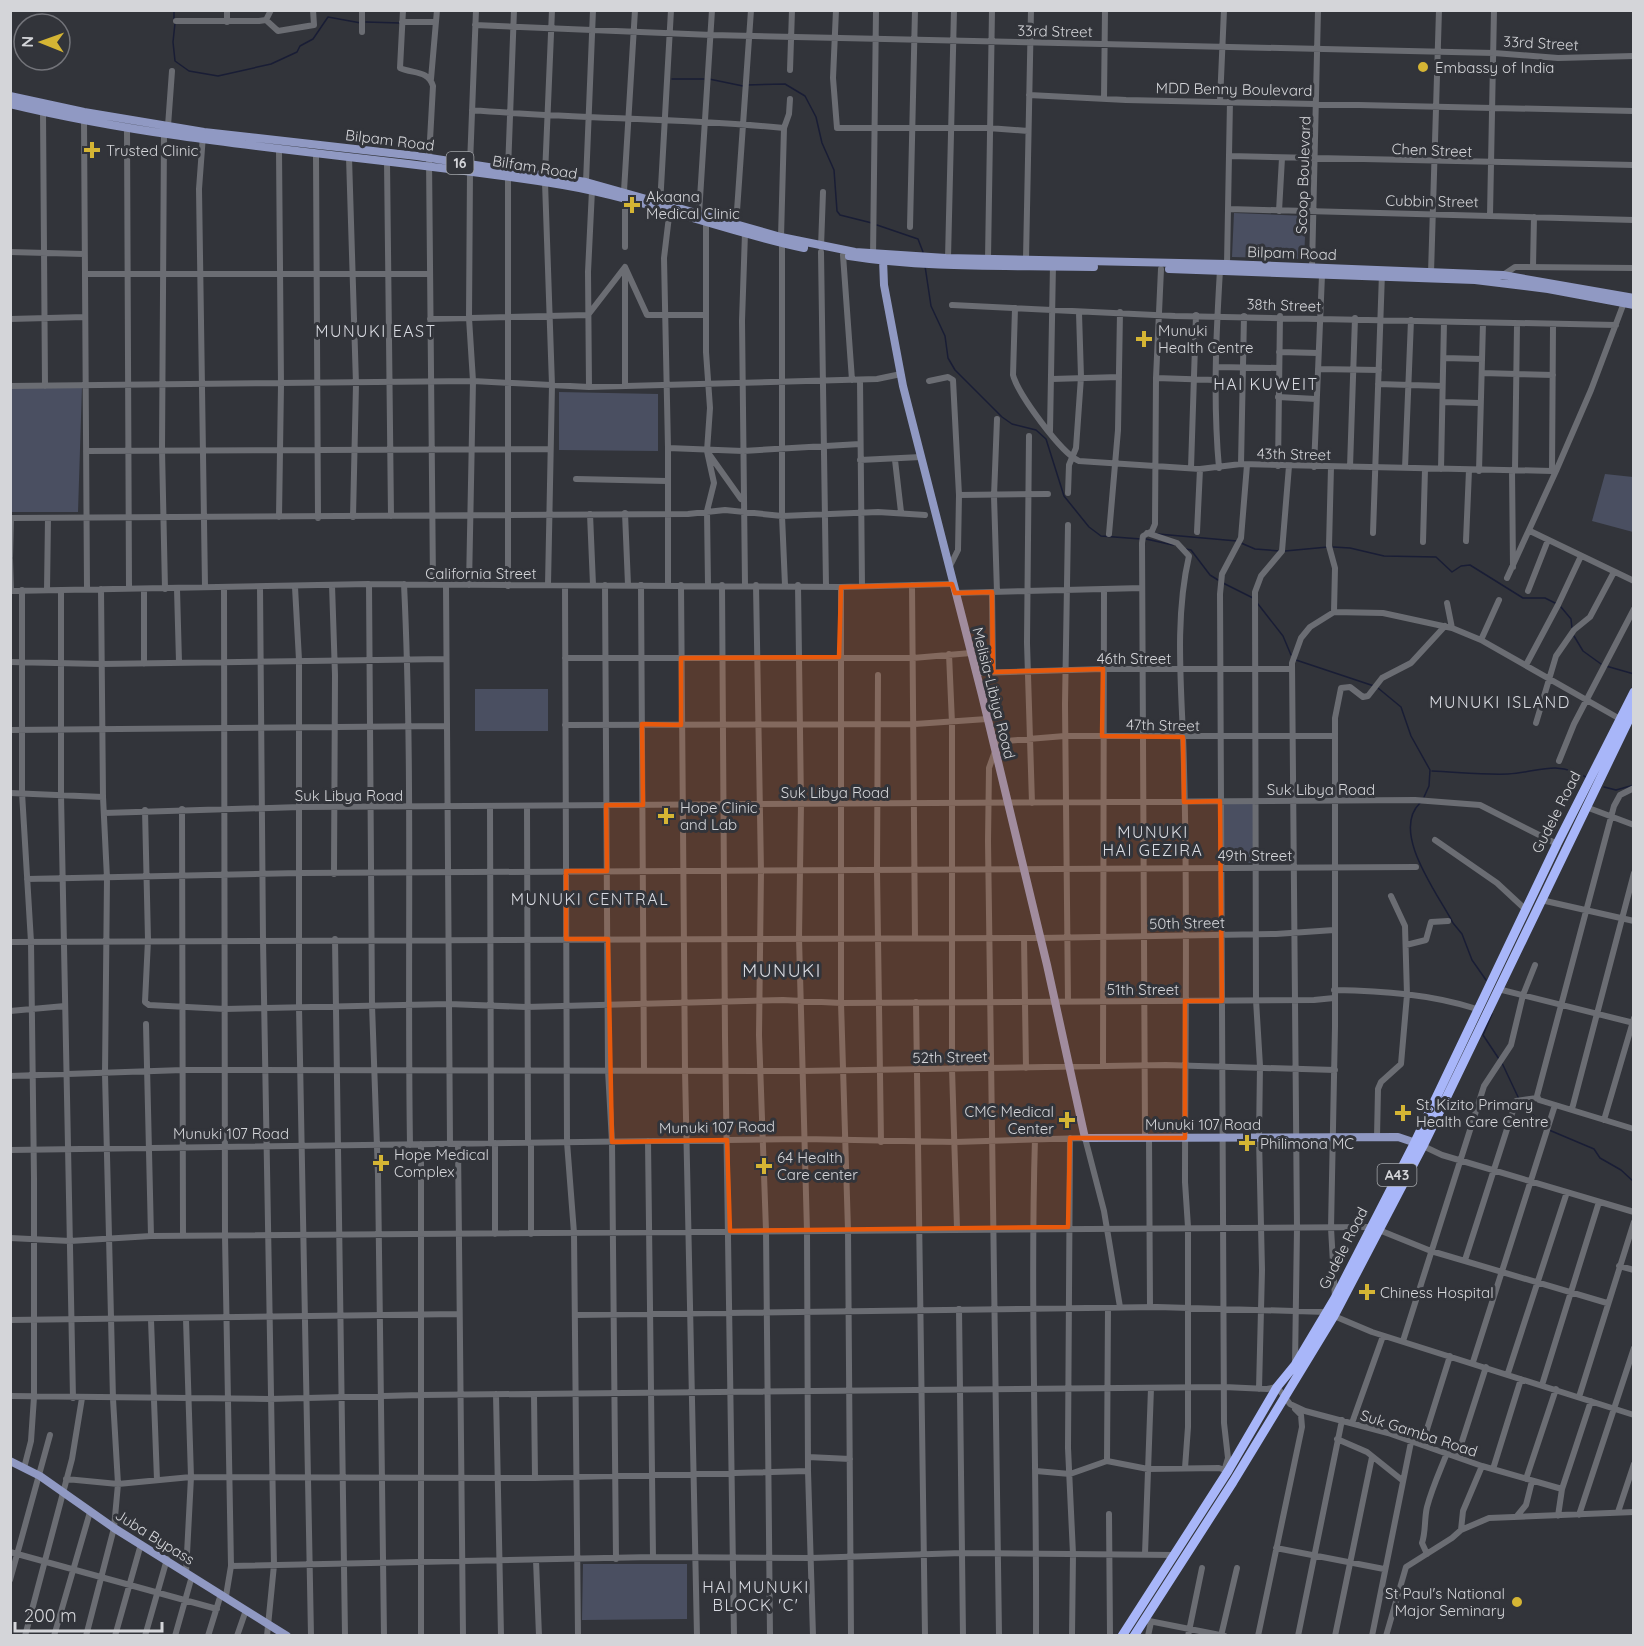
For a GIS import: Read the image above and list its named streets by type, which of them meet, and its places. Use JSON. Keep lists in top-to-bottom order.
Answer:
{
  "streets": {
    "highway": ["Gudele Road", "A43"],
    "main road": [
      "Bilpam Road",
      "16",
      "Bilfam Road",
      "Melisia-Libiya Road",
      "Munuki 107 Road",
      "Juba Bypass"
    ],
    "street": [
      "33rd Street",
      "MDD Benny Boulevard",
      "Chen Street",
      "Scoop Boulevard",
      "Cubbin Street",
      "38th Street",
      "43th Street",
      "California Street",
      "46th Street",
      "47th Street",
      "Suk Libya Road",
      "49th Street",
      "50th Street",
      "51th Street",
      "52th Street",
      "Suk Gamba Road"
    ]
  },
  "crossings": [
    ["33rd Street", "Scoop Boulevard"],
    ["MDD Benny Boulevard", "Scoop Boulevard"],
    ["Bilpam Road", "16"],
    ["Bilpam Road", "Bilfam Road"],
    ["Bilpam Road", "Scoop Boulevard"],
    ["Bilpam Road", "Melisia-Libiya Road"],
    ["Chen Street", "Scoop Boulevard"],
    ["Scoop Boulevard", "Cubbin Street"],
    ["California Street", "Melisia-Libiya Road"],
    ["46th Street", "Melisia-Libiya Road"],
    ["Melisia-Libiya Road", "47th Street"],
    ["Melisia-Libiya Road", "Suk Libya Road"],
    ["Melisia-Libiya Road", "49th Street"],
    ["Melisia-Libiya Road", "50th Street"],
    ["Melisia-Libiya Road", "51th Street"],
    ["Melisia-Libiya Road", "52th Street"],
    ["Melisia-Libiya Road", "Munuki 107 Road"],
    ["Suk Libya Road", "Gudele Road"],
    ["Gudele Road", "51th Street"],
    ["Gudele Road", "Munuki 107 Road"],
    ["Gudele Road", "Suk Gamba Road"],
    ["50th Street", "51th Street"]
  ],
  "districts": [
    "MUNUKI EAST",
    "HAI KUWEIT",
    "MUNUKI ISLAND",
    "MUNUKI HAI GEZIRA",
    "MUNUKI CENTRAL",
    "MUNUKI",
    "HAI MUNUKI BLOCK 'C'"
  ],
  "places": {
    "other": ["Embassy of India", "St Paul's National Major Seminary"],
    "health": [
      "Trusted Clinic",
      "Akaana Medical Clinic",
      "Munuki Health Centre",
      "Hope Clinic and Lab",
      "St. Kizito Primary Health Care Centre",
      "CMC Medical Center",
      "Philimona MC",
      "Hope Medical Complex",
      "64 Health Care center",
      "Chiness Hospital"
    ]
  },
  "scale_bar": "200 m",
  "north": "left"
}
